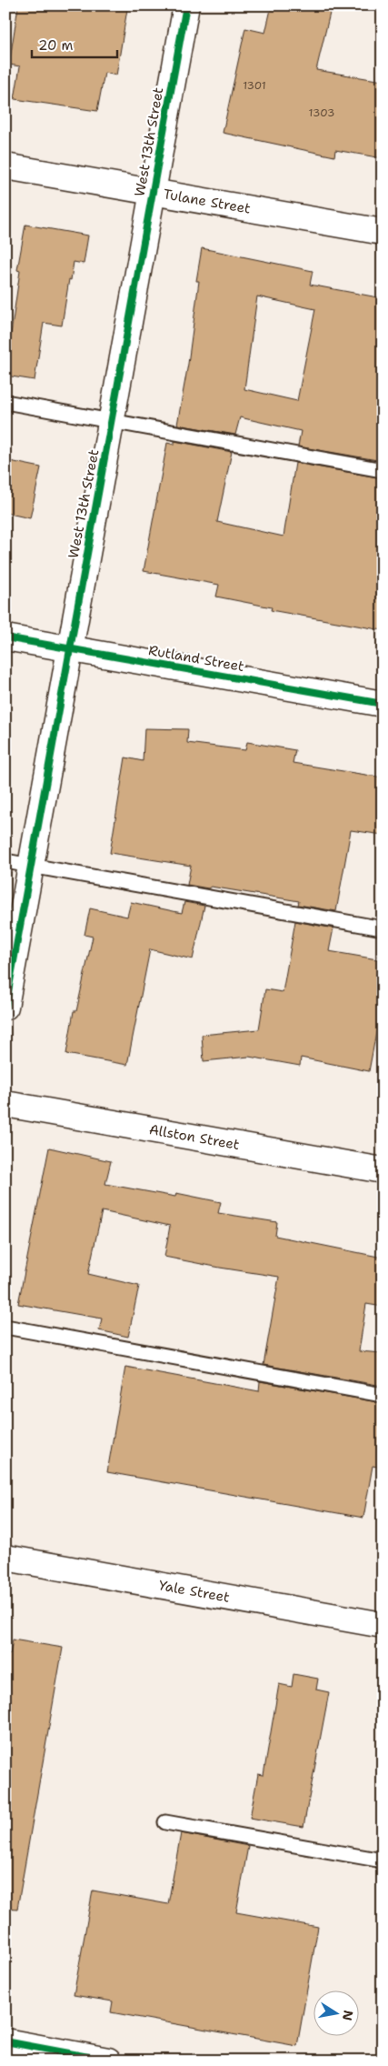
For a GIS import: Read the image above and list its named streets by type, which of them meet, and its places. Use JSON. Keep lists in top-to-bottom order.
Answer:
{
  "streets": {
    "street": [
      "West 13th Street",
      "Tulane Street",
      "Rutland Street",
      "Allston Street",
      "Yale Street"
    ]
  },
  "crossings": [
    ["West 13th Street", "Tulane Street"],
    ["West 13th Street", "Rutland Street"]
  ],
  "house_numbers": ["1301", "1303"],
  "scale_bar": "20 m",
  "north": "right"
}
